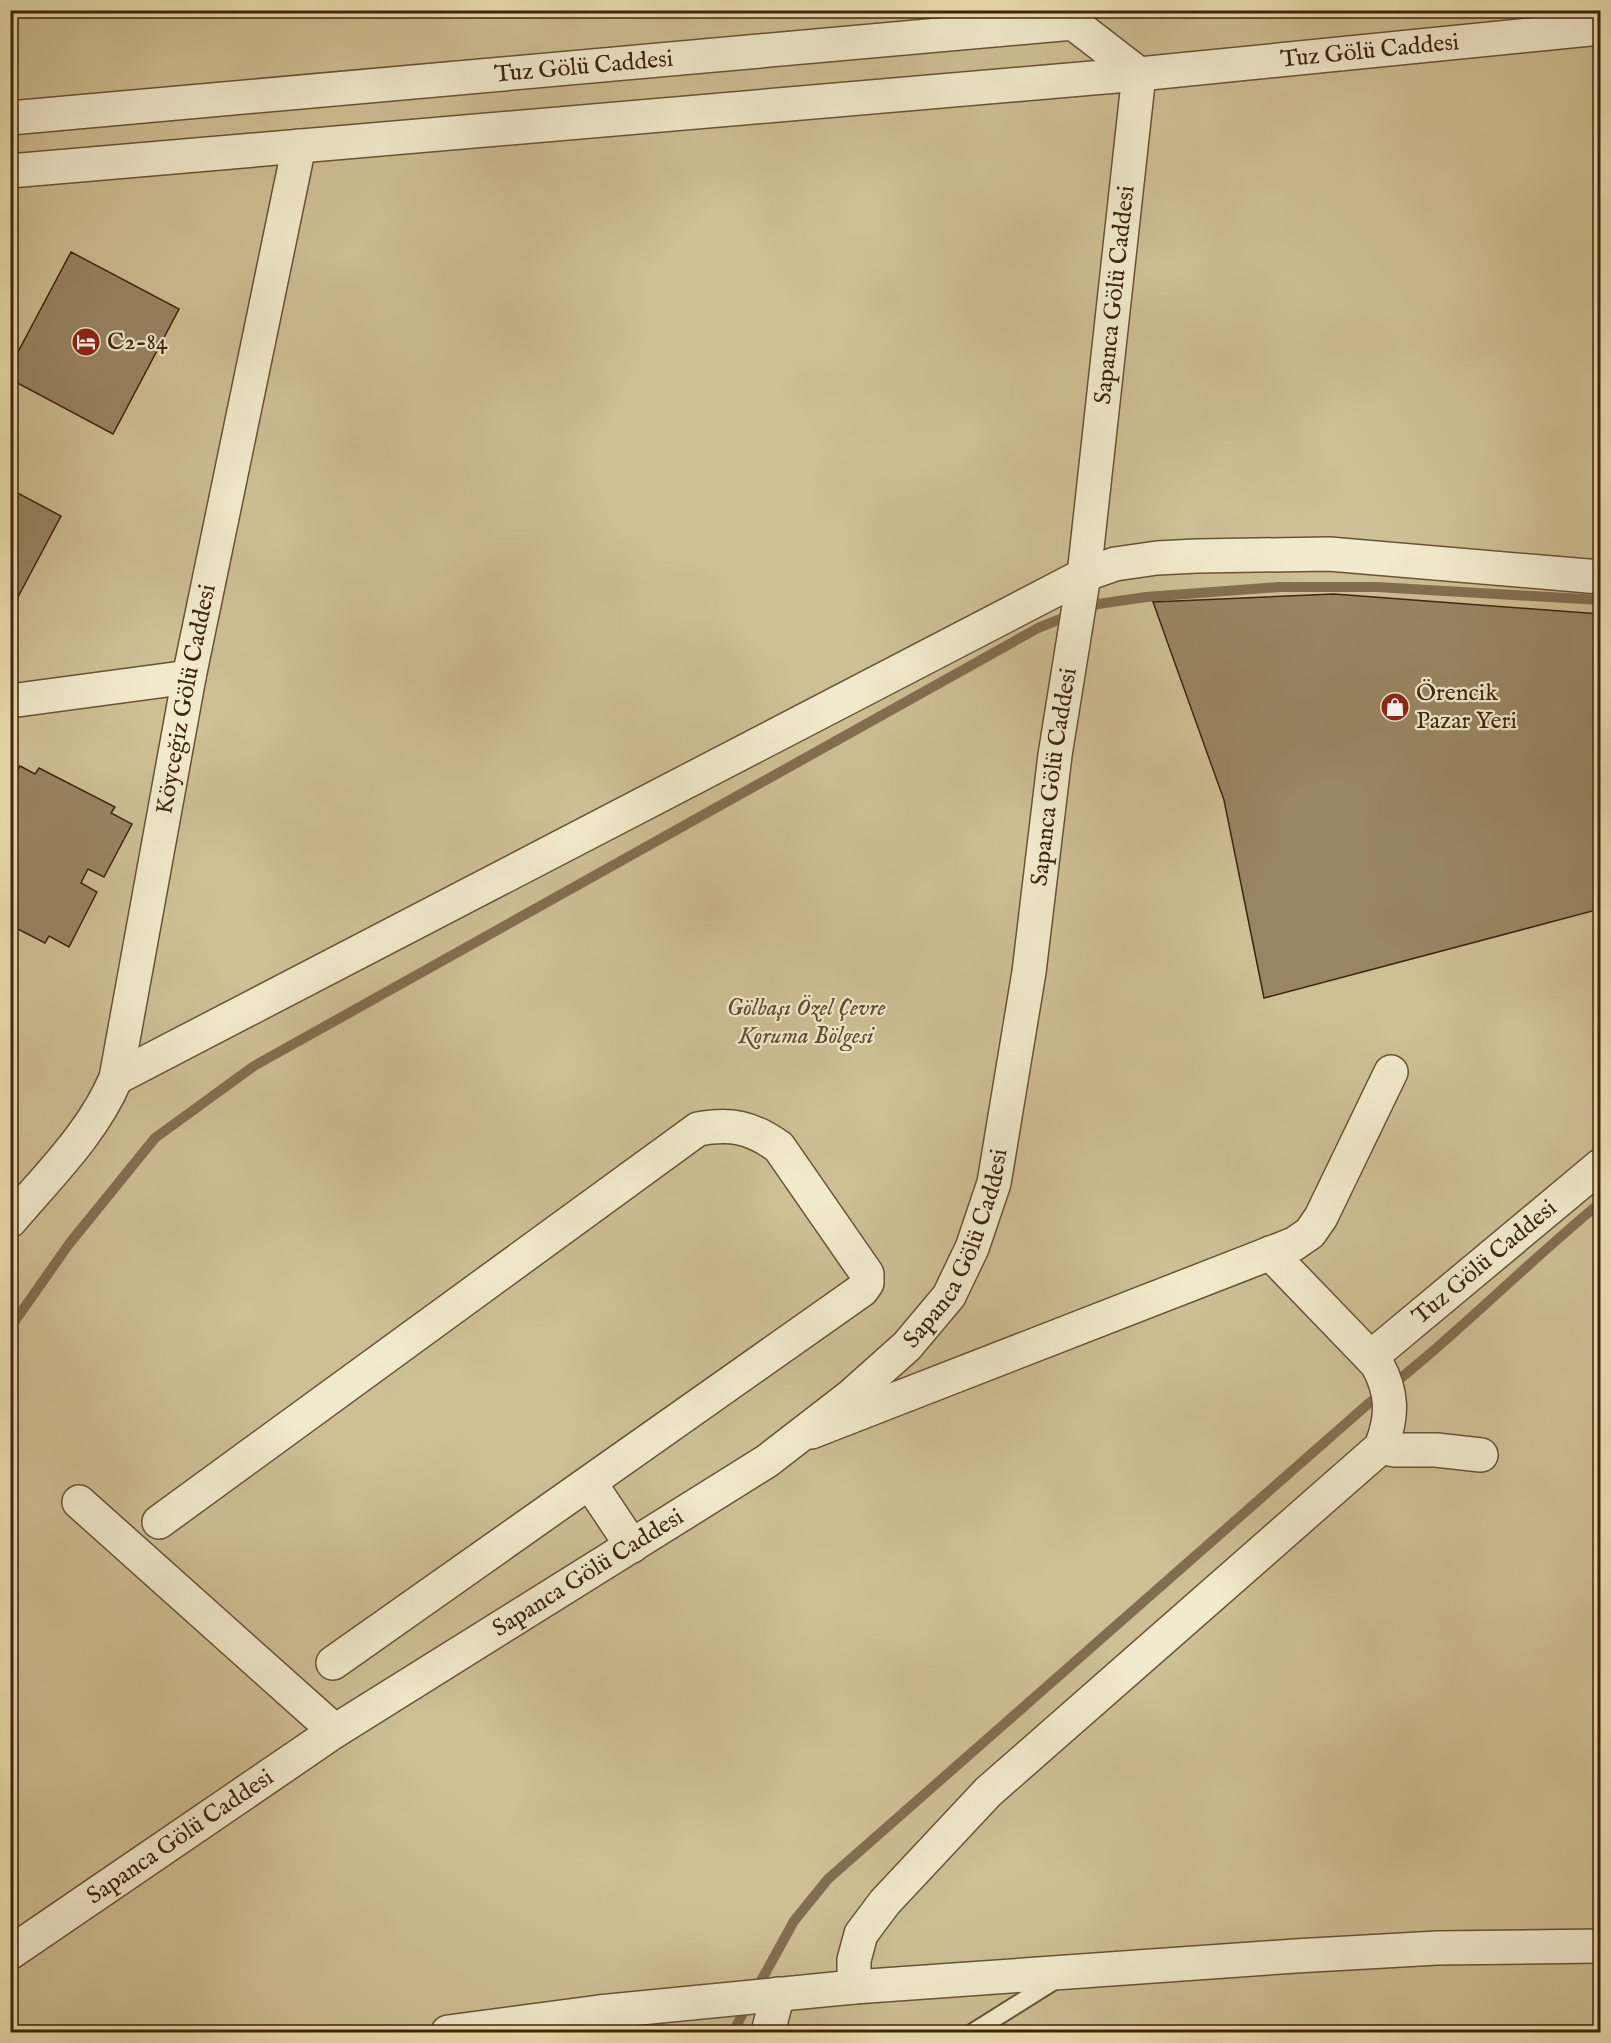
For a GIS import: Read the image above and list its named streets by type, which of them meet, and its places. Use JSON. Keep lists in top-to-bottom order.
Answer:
{
  "streets": {
    "street": ["Tuz Gölü Caddesi", "Sapanca Gölü Caddesi", "Köyceğiz Gölü Caddesi"]
  },
  "crossings": [
    ["Tuz Gölü Caddesi", "Sapanca Gölü Caddesi"],
    ["Tuz Gölü Caddesi", "Köyceğiz Gölü Caddesi"]
  ],
  "parks": ["Gölbaşı Özel Çevre Koruma Bölgesi"],
  "places": {
    "hotel": ["C2-84"],
    "shop": ["Örencik Pazar Yeri"]
  }
}
